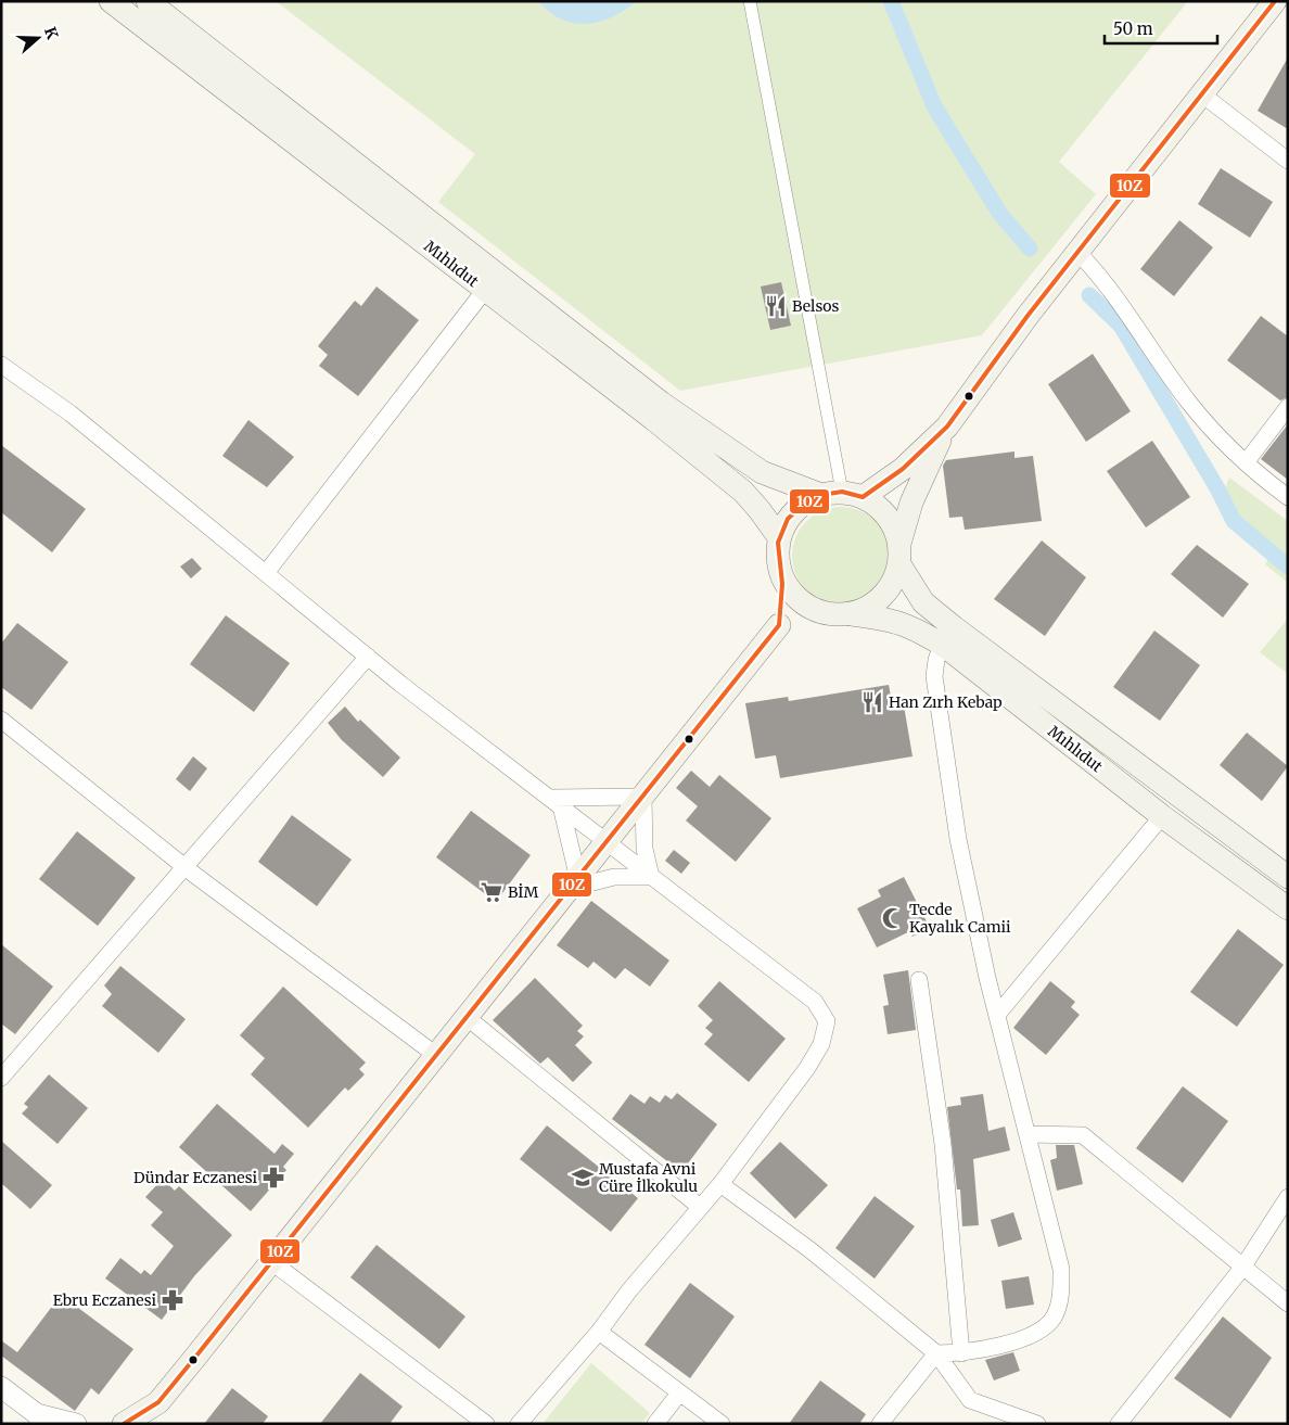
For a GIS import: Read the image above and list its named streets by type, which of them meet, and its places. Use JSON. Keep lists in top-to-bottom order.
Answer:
{
  "streets": {
    "main road": ["Mıhlıdut"]
  },
  "places": {
    "restaurant": ["Belsos", "Han Zırh Kebap"],
    "supermarket": ["BİM"],
    "mosque": ["Tecde Kayalık Camii"],
    "pharmacy": ["Dündar Eczanesi", "Ebru Eczanesi"],
    "school or university": ["Mustafa Avni Cüre İlkokulu"]
  },
  "lines": ["transit line 10Z"],
  "scale_bar": "50 m",
  "north": "right"
}
